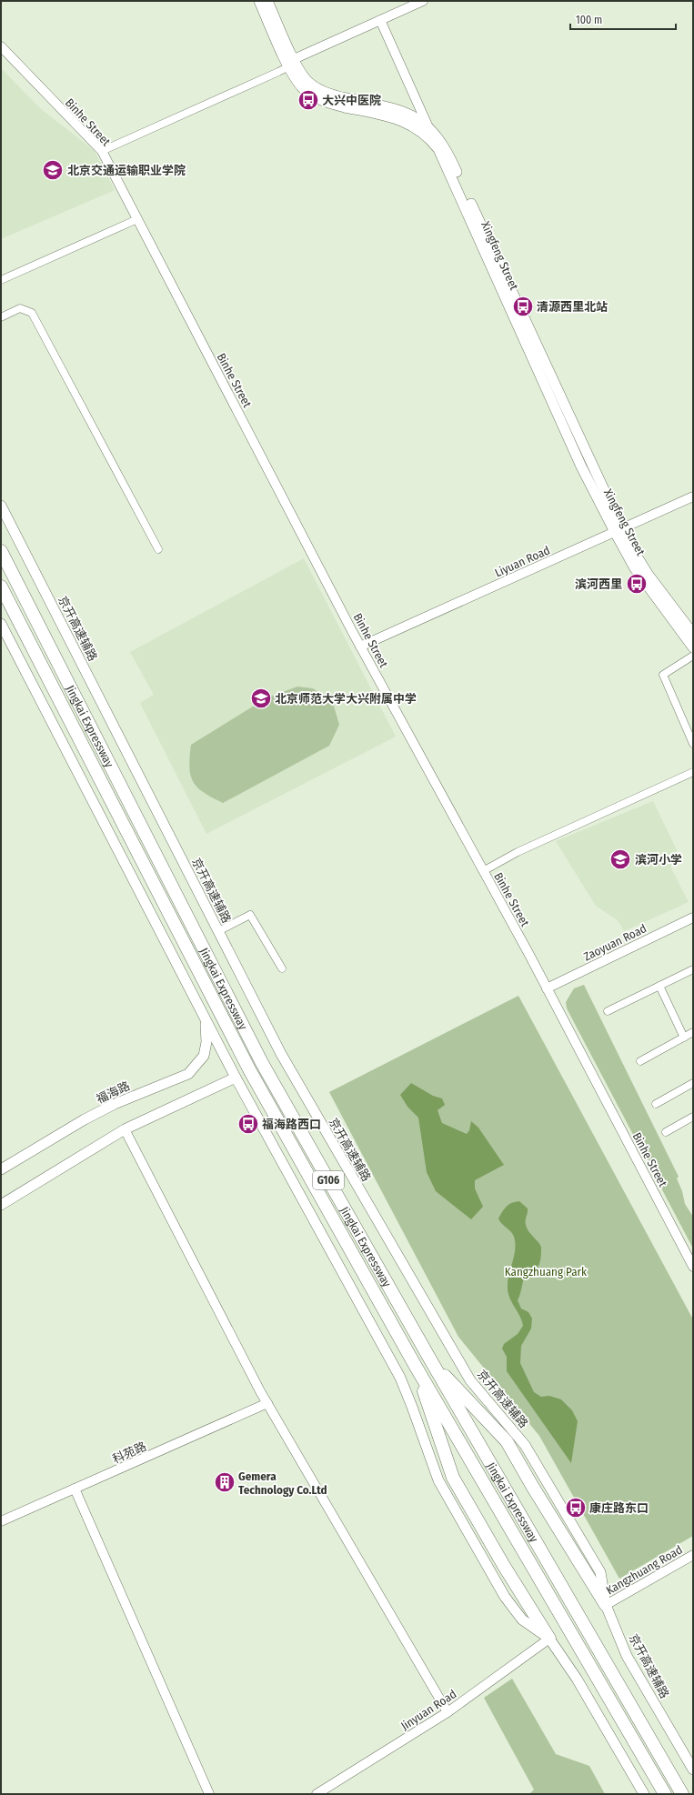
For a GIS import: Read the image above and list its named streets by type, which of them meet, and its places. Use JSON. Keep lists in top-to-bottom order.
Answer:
{
  "streets": {
    "highway": ["Jingkai Expressway", "G106"],
    "main road": ["Xingfeng Street", "京开高速辅路", "福海路"],
    "street": [
      "Binhe Street",
      "Liyuan Road",
      "Zaoyuan Road",
      "科苑路",
      "Kangzhuang Road",
      "Jinyuan Road"
    ]
  },
  "crossings": [
    ["Binhe Street", "Liyuan Road"],
    ["Binhe Street", "Zaoyuan Road"],
    ["Xingfeng Street", "Liyuan Road"],
    ["京开高速辅路", "Kangzhuang Road"]
  ],
  "parks": ["Kangzhuang Park"],
  "places": {
    "bus stop": [
      "大兴中医院",
      "清源西里北站",
      "滨河西里",
      "福海路西口",
      "康庄路东口"
    ],
    "school or university": ["北京交通运输职业学院", "北京师范大学大兴附属中学", "滨河小学"],
    "building": ["Gemera Technology Co.Ltd"]
  },
  "scale_bar": "100 m"
}
